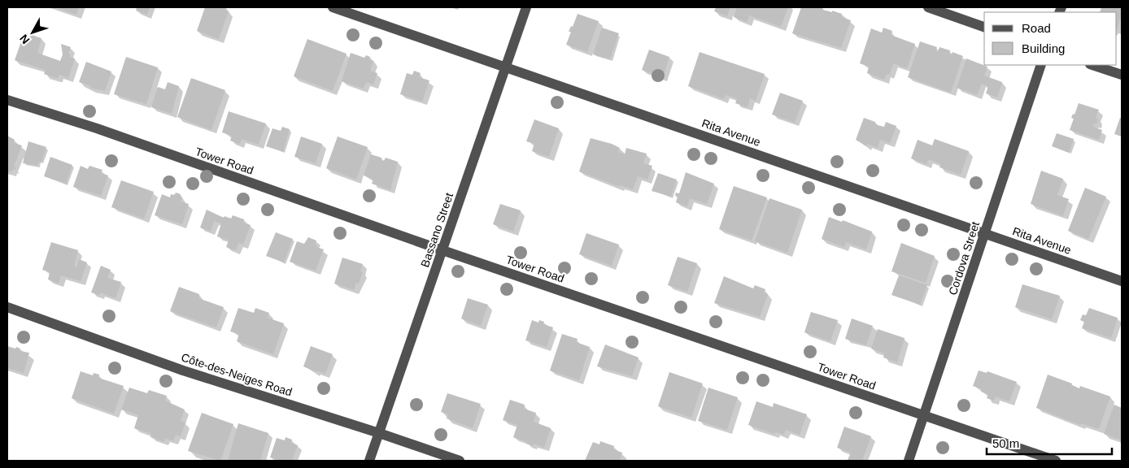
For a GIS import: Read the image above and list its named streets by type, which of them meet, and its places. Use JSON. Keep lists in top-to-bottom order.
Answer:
{
  "streets": {
    "street": [
      "Rita Avenue",
      "Tower Road",
      "Bassano Street",
      "Cordova Street",
      "Côte-des-Neiges Road"
    ]
  },
  "crossings": [
    ["Rita Avenue", "Bassano Street"],
    ["Rita Avenue", "Cordova Street"],
    ["Tower Road", "Bassano Street"],
    ["Tower Road", "Cordova Street"],
    ["Bassano Street", "Côte-des-Neiges Road"]
  ],
  "legend": ["Road", "Building"],
  "scale_bar": "50 m",
  "north": "bottom left"
}
